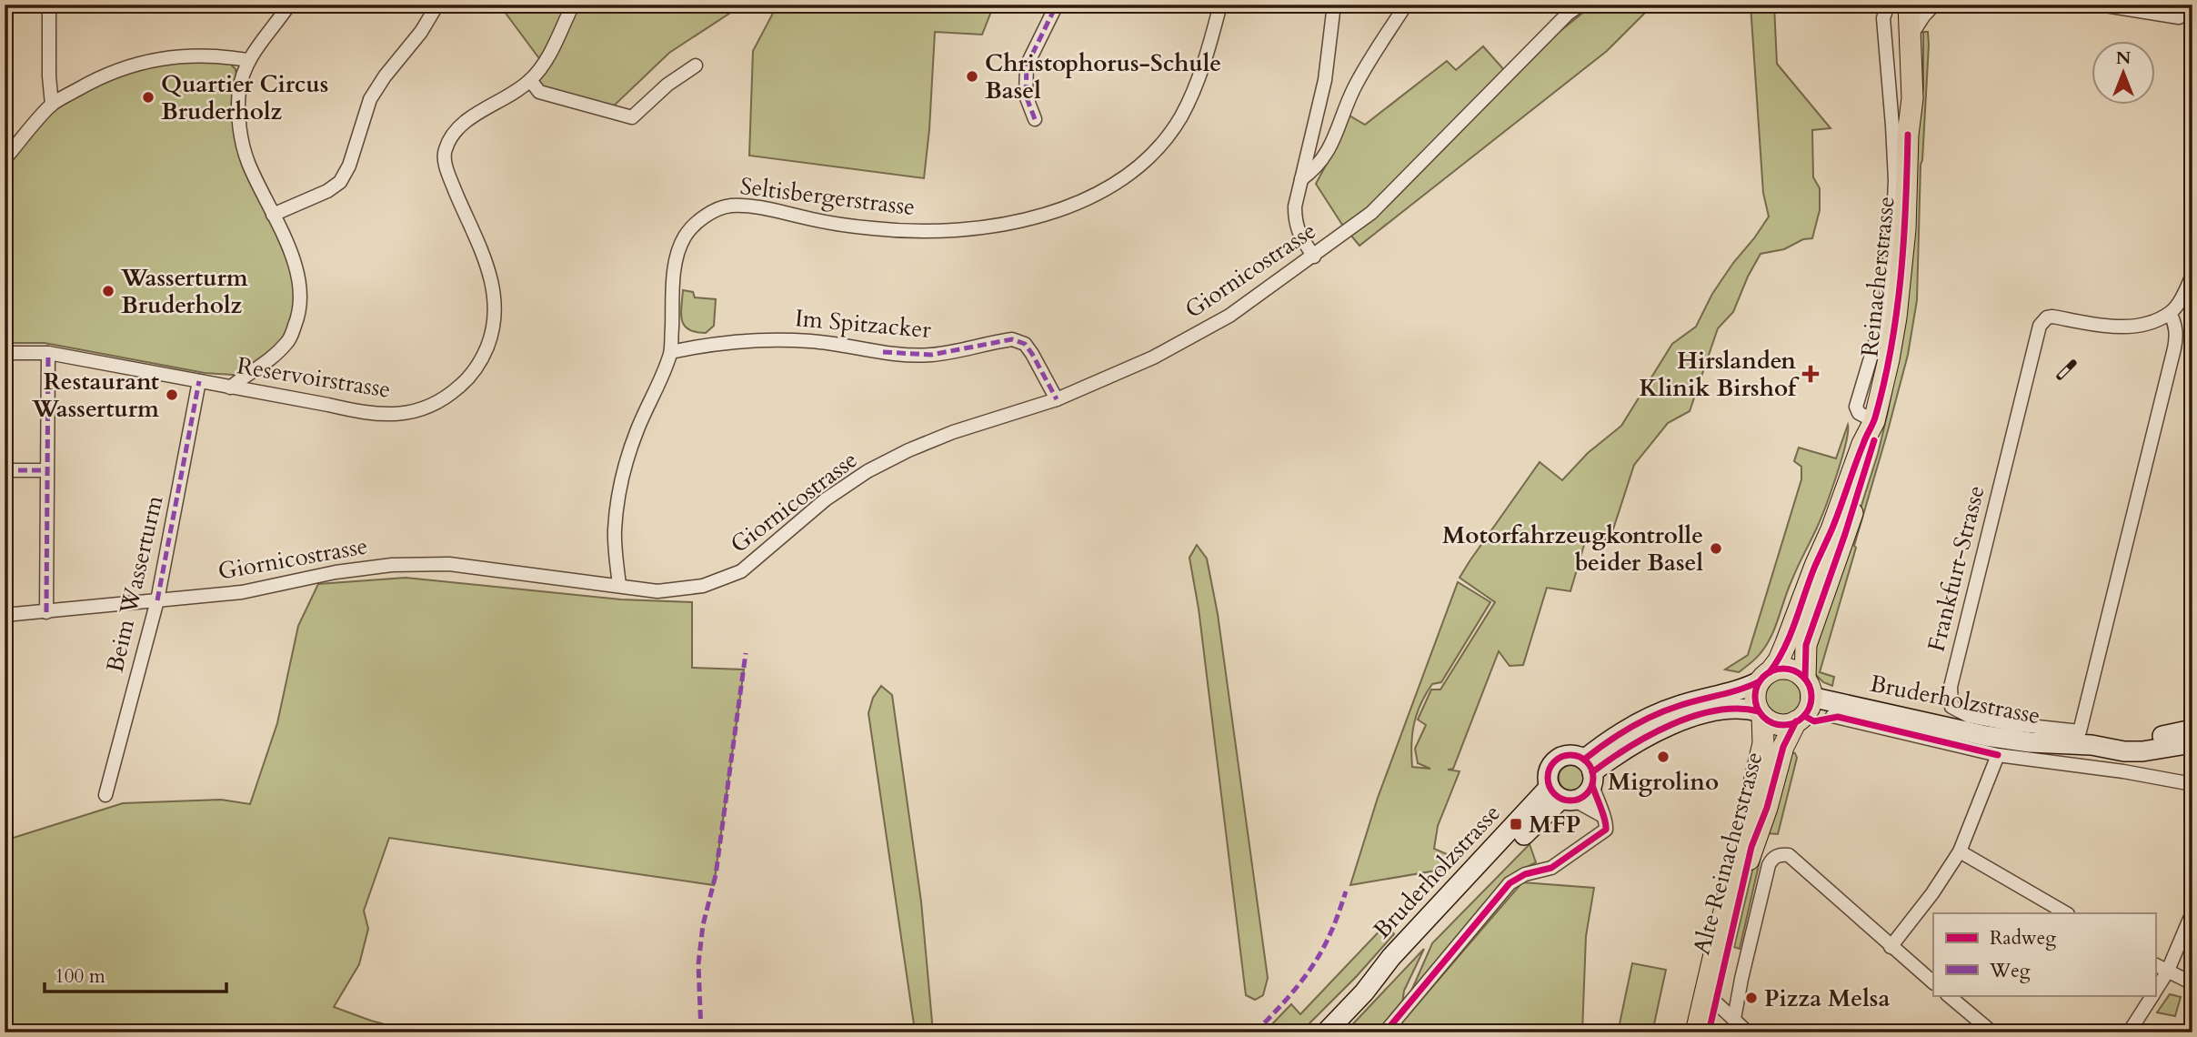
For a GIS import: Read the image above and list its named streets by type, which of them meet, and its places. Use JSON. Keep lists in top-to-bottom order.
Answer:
{
  "streets": {
    "main road": ["Reinacherstrasse", "Bruderholzstrasse", "Alte Reinacherstrasse"],
    "street": [
      "Seltisbergerstrasse",
      "Giornicostrasse",
      "Im Spitzacker",
      "Reservoirstrasse",
      "Frankfurt-Strasse",
      "Beim Wasserturm"
    ]
  },
  "crossings": [
    ["Seltisbergerstrasse", "Giornicostrasse"],
    ["Seltisbergerstrasse", "Im Spitzacker"],
    ["Giornicostrasse", "Im Spitzacker"],
    ["Giornicostrasse", "Beim Wasserturm"],
    ["Reinacherstrasse", "Bruderholzstrasse"],
    ["Reinacherstrasse", "Alte Reinacherstrasse"],
    ["Reservoirstrasse", "Beim Wasserturm"],
    ["Bruderholzstrasse", "Alte Reinacherstrasse"]
  ],
  "places": {
    "other": [
      "Christophorus-Schule Basel",
      "Quartier Circus Bruderholz",
      "Wasserturm Bruderholz",
      "Restaurant Wasserturm",
      "Motorfahrzeugkontrolle beider Basel",
      "Migrolino",
      "Pizza Melsa"
    ],
    "health": ["Hirslanden Klinik Birshof"],
    "transit": ["MFP"]
  },
  "legend": ["Radweg", "Weg"],
  "scale_bar": "100 m",
  "north": "top"
}
